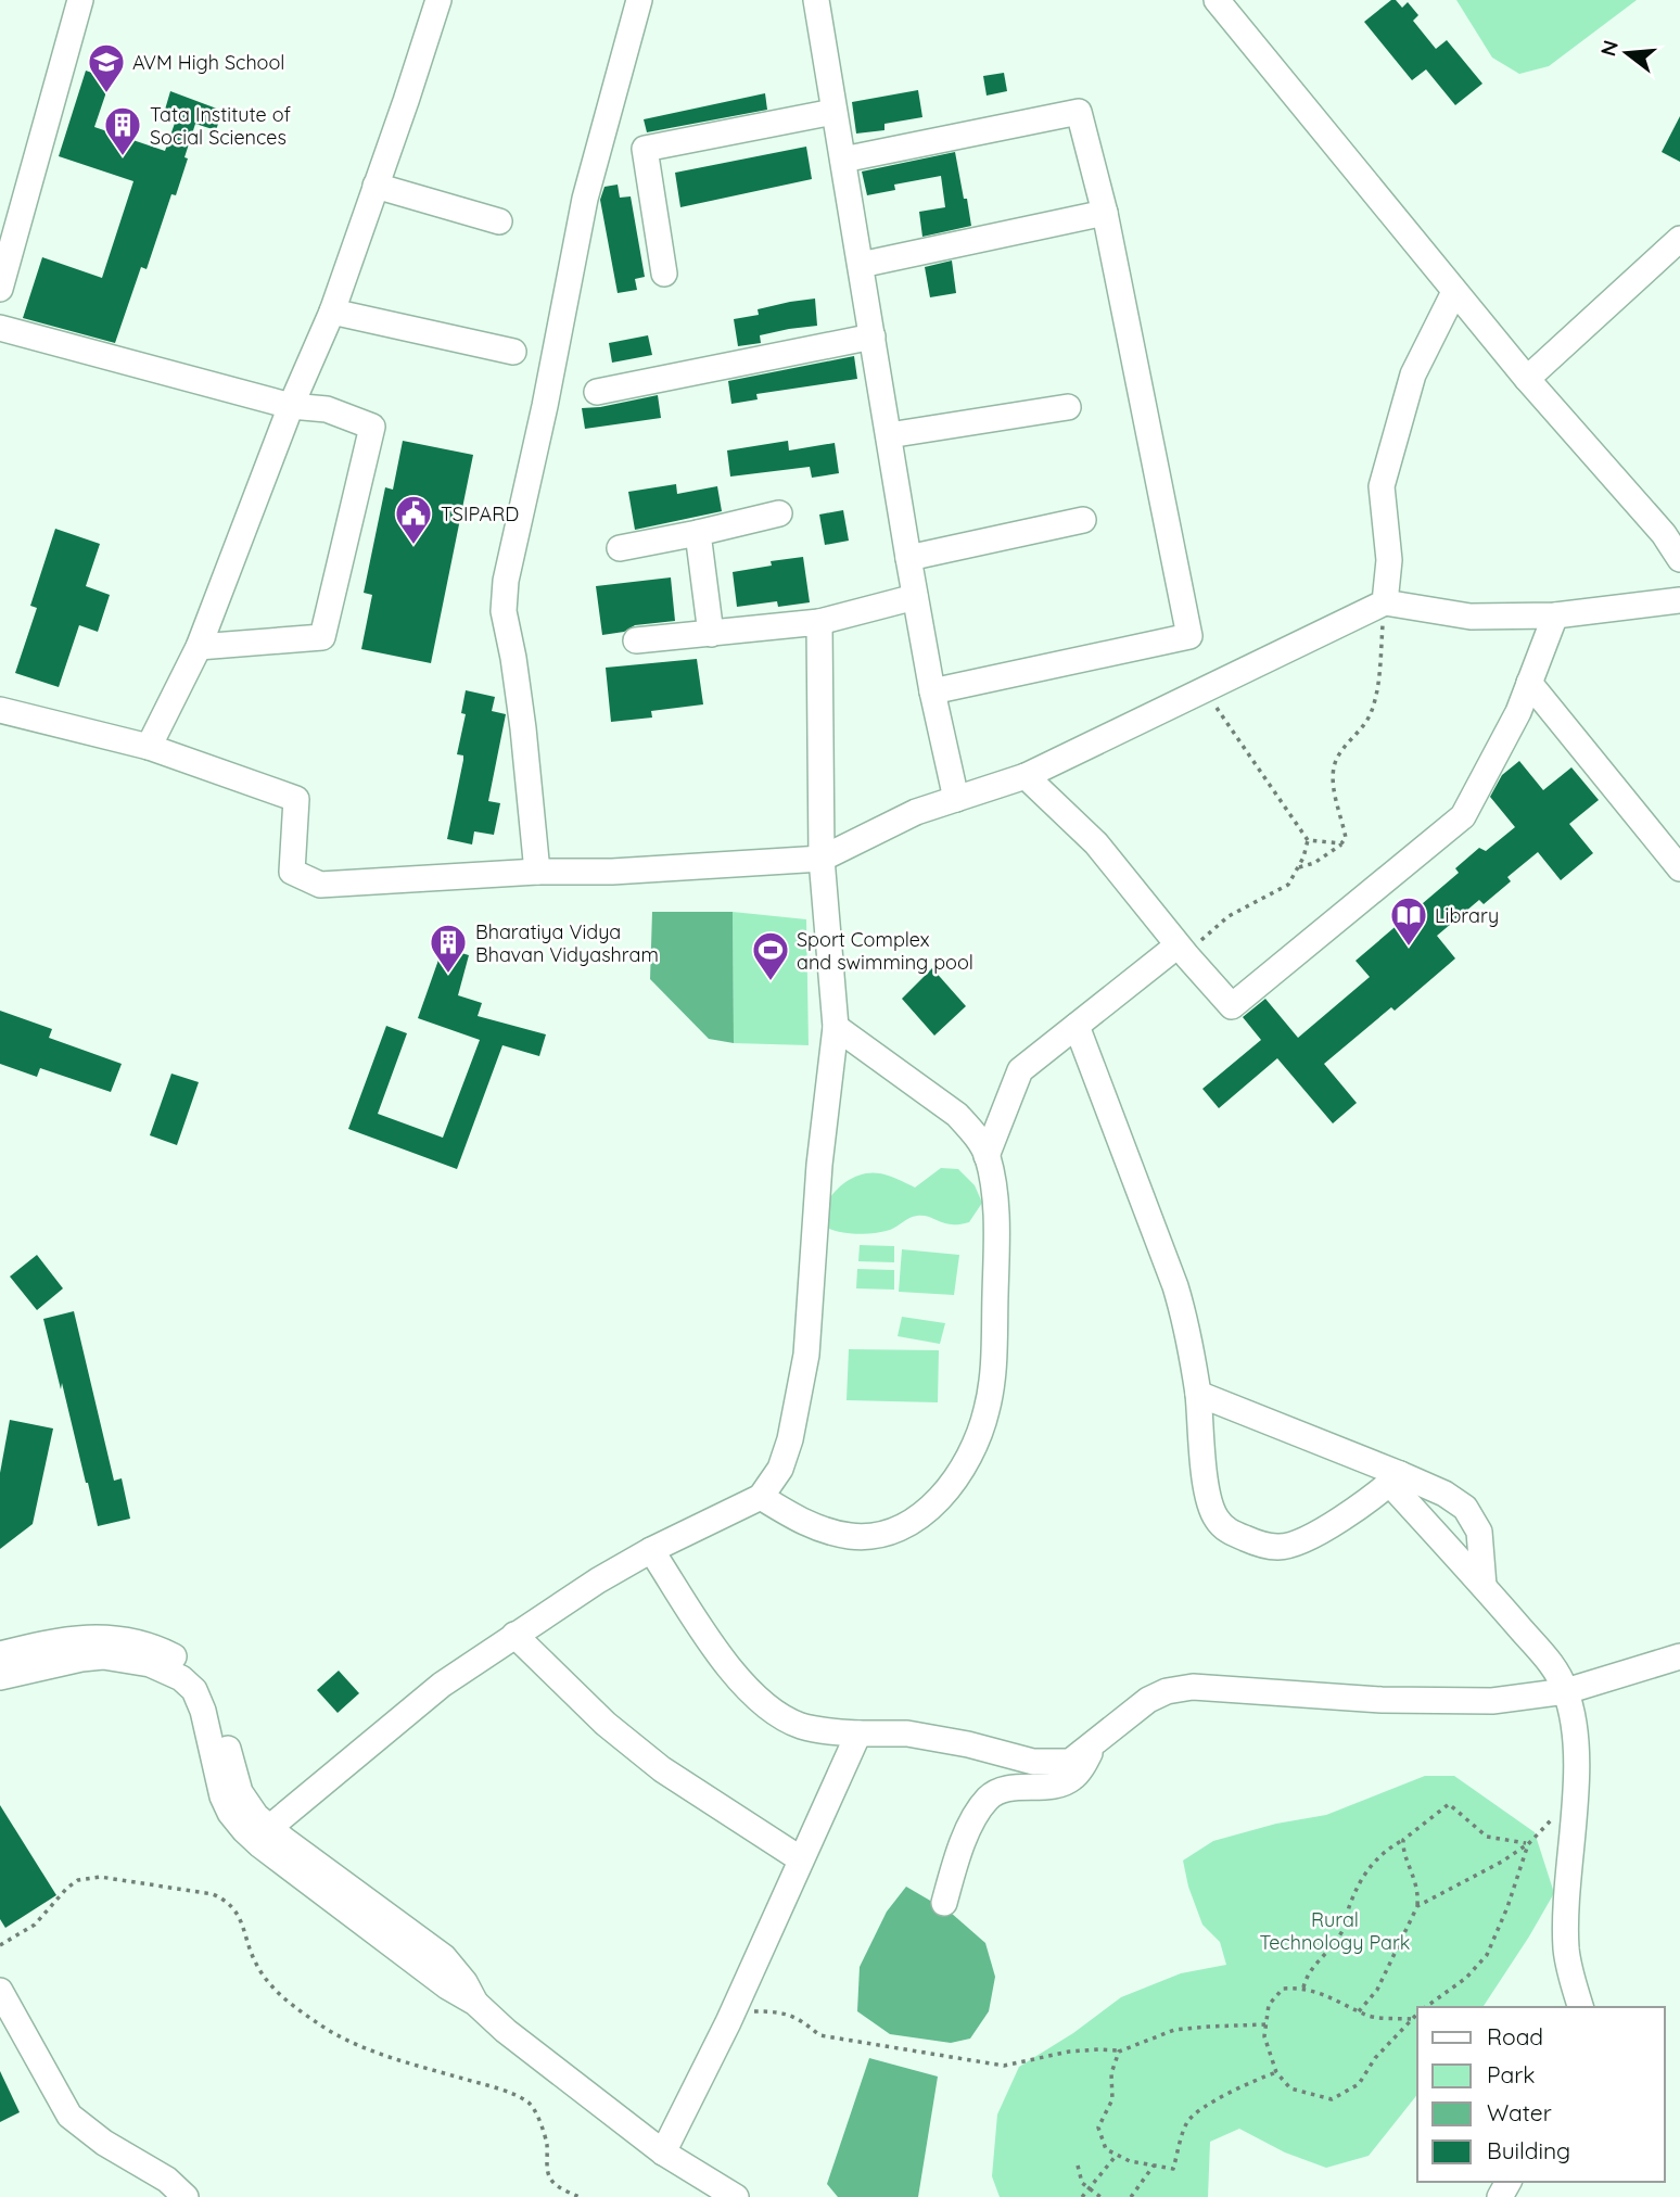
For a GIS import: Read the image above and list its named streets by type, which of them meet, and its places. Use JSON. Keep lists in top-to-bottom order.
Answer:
{
  "parks": ["Rural Technology Park"],
  "places": {
    "school or university": ["AVM High School"],
    "building": ["Tata Institute of Social Sciences", "Bharatiya Vidya Bhavan Vidyashram"],
    "public building": ["TSIPARD"],
    "library": ["Library"],
    "sports": ["Sport Complex and swimming pool"]
  },
  "legend": [
    "Road",
    "Park",
    "Water",
    "Building"
  ],
  "north": "left"
}
